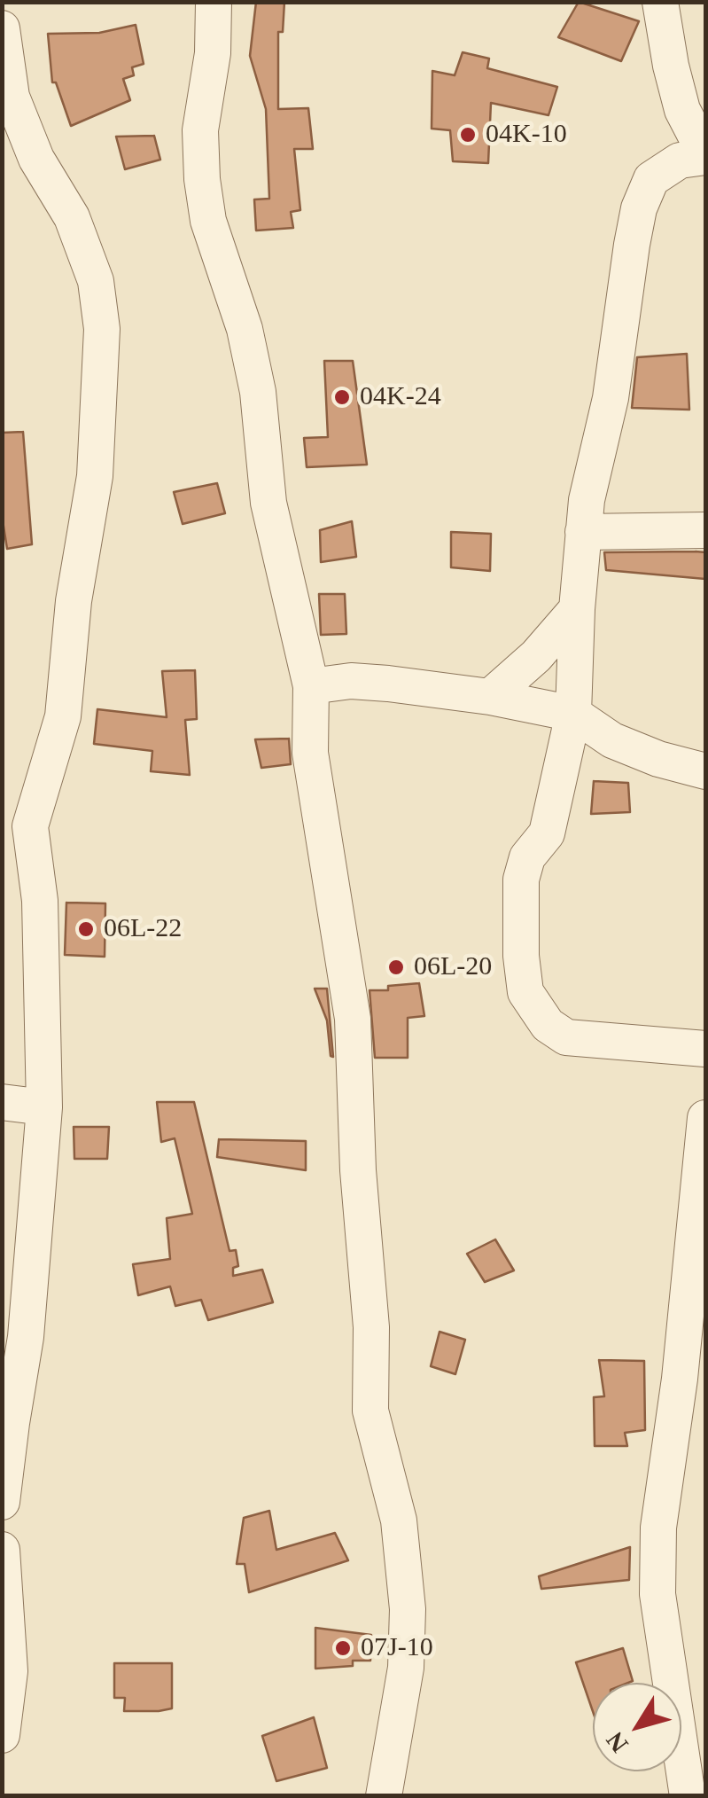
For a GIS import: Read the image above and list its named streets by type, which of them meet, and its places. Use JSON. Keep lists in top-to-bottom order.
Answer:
{
  "places": [
    "04K-10",
    "04K-24",
    "06L-22",
    "06L-20",
    "07J-10"
  ],
  "north": "bottom left"
}
